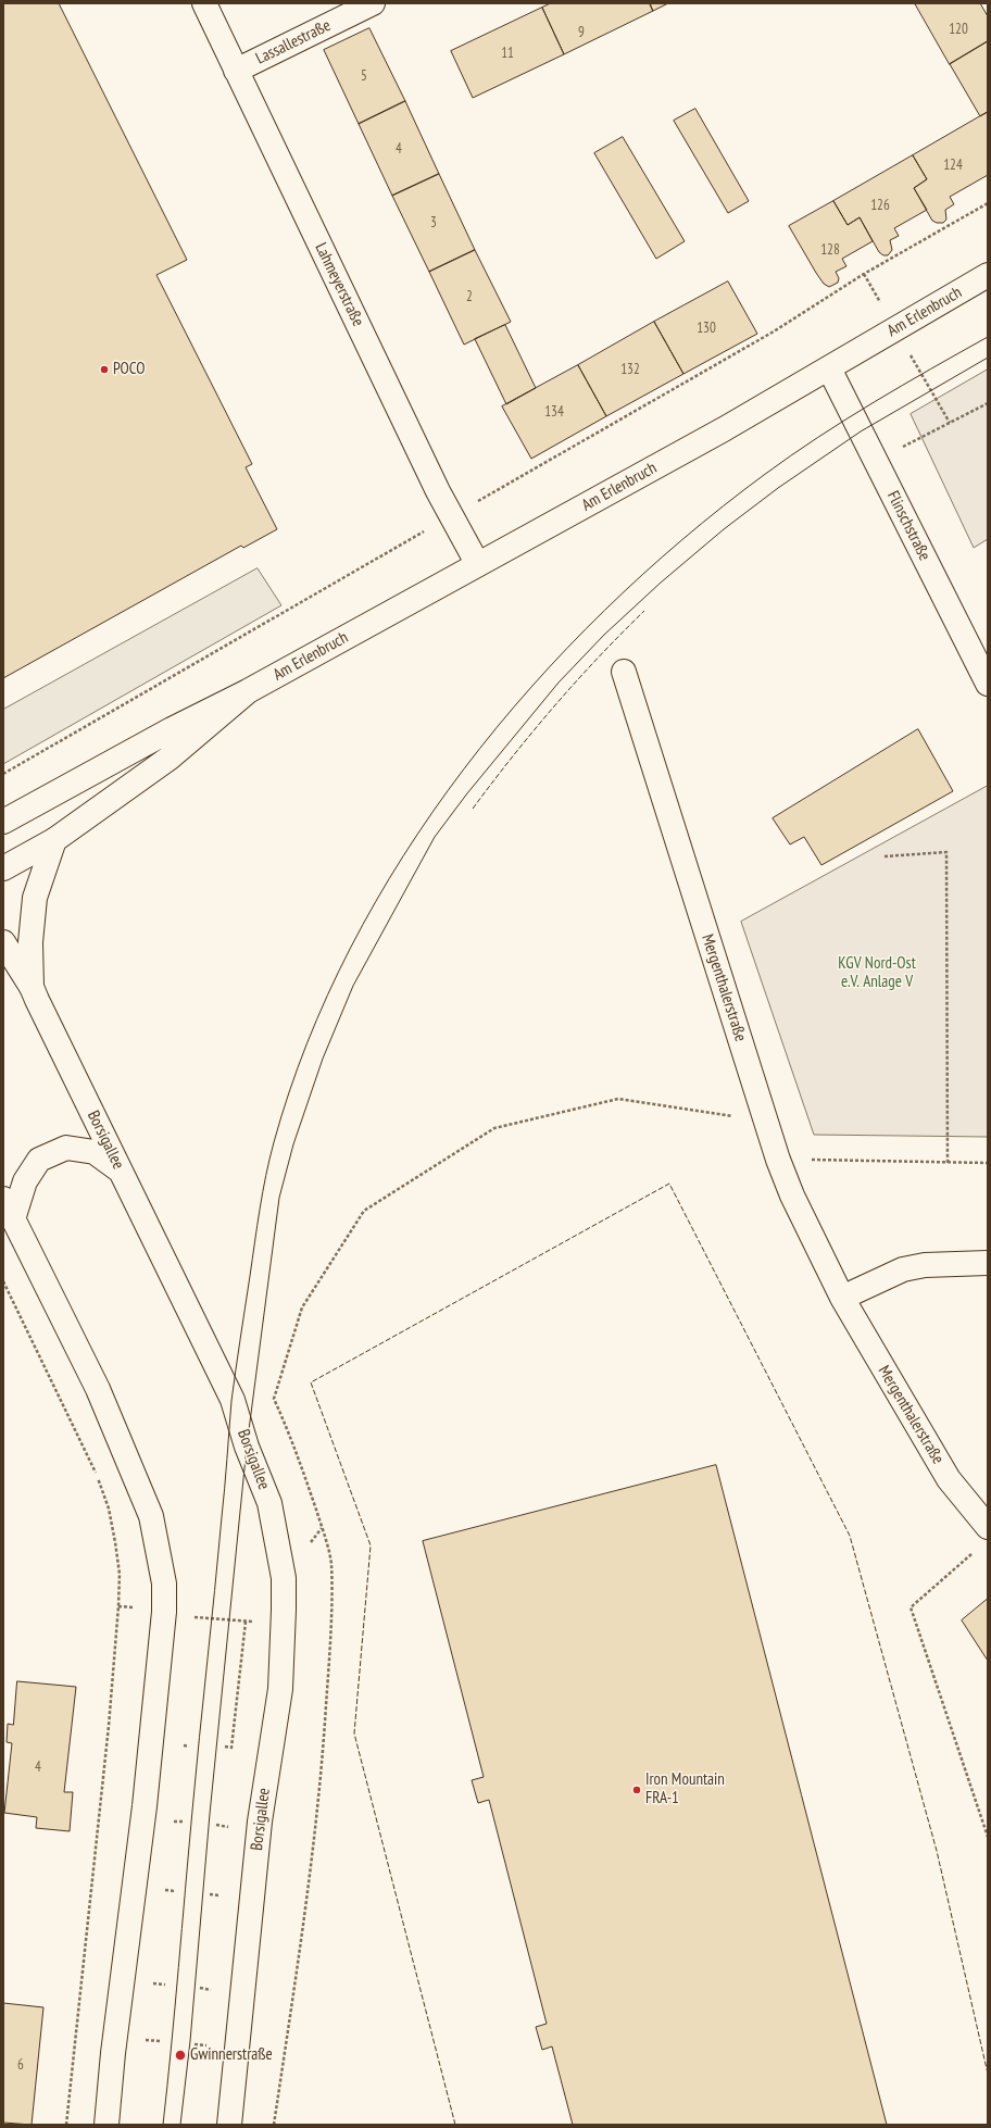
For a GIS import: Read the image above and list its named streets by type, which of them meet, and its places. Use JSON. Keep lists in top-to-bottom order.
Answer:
{
  "streets": {
    "main road": [
      "Lassallestraße",
      "Lahmeyerstraße",
      "Am Erlenbruch",
      "Flinschstraße",
      "Mergenthalerstraße",
      "Borsigallee"
    ]
  },
  "crossings": [
    ["Lassallestraße", "Lahmeyerstraße"],
    ["Lahmeyerstraße", "Am Erlenbruch"],
    ["Am Erlenbruch", "Flinschstraße"],
    ["Am Erlenbruch", "Borsigallee"]
  ],
  "parks": ["KGV Nord-Ost e.V. Anlage V"],
  "places": ["POCO", "Iron Mountain FRA-1", "Gwinnerstraße"],
  "house_numbers": [
    "120",
    "9",
    "11",
    "5",
    "4",
    "124",
    "126",
    "3",
    "128",
    "2",
    "130",
    "132",
    "134",
    "4",
    "6"
  ]
}
